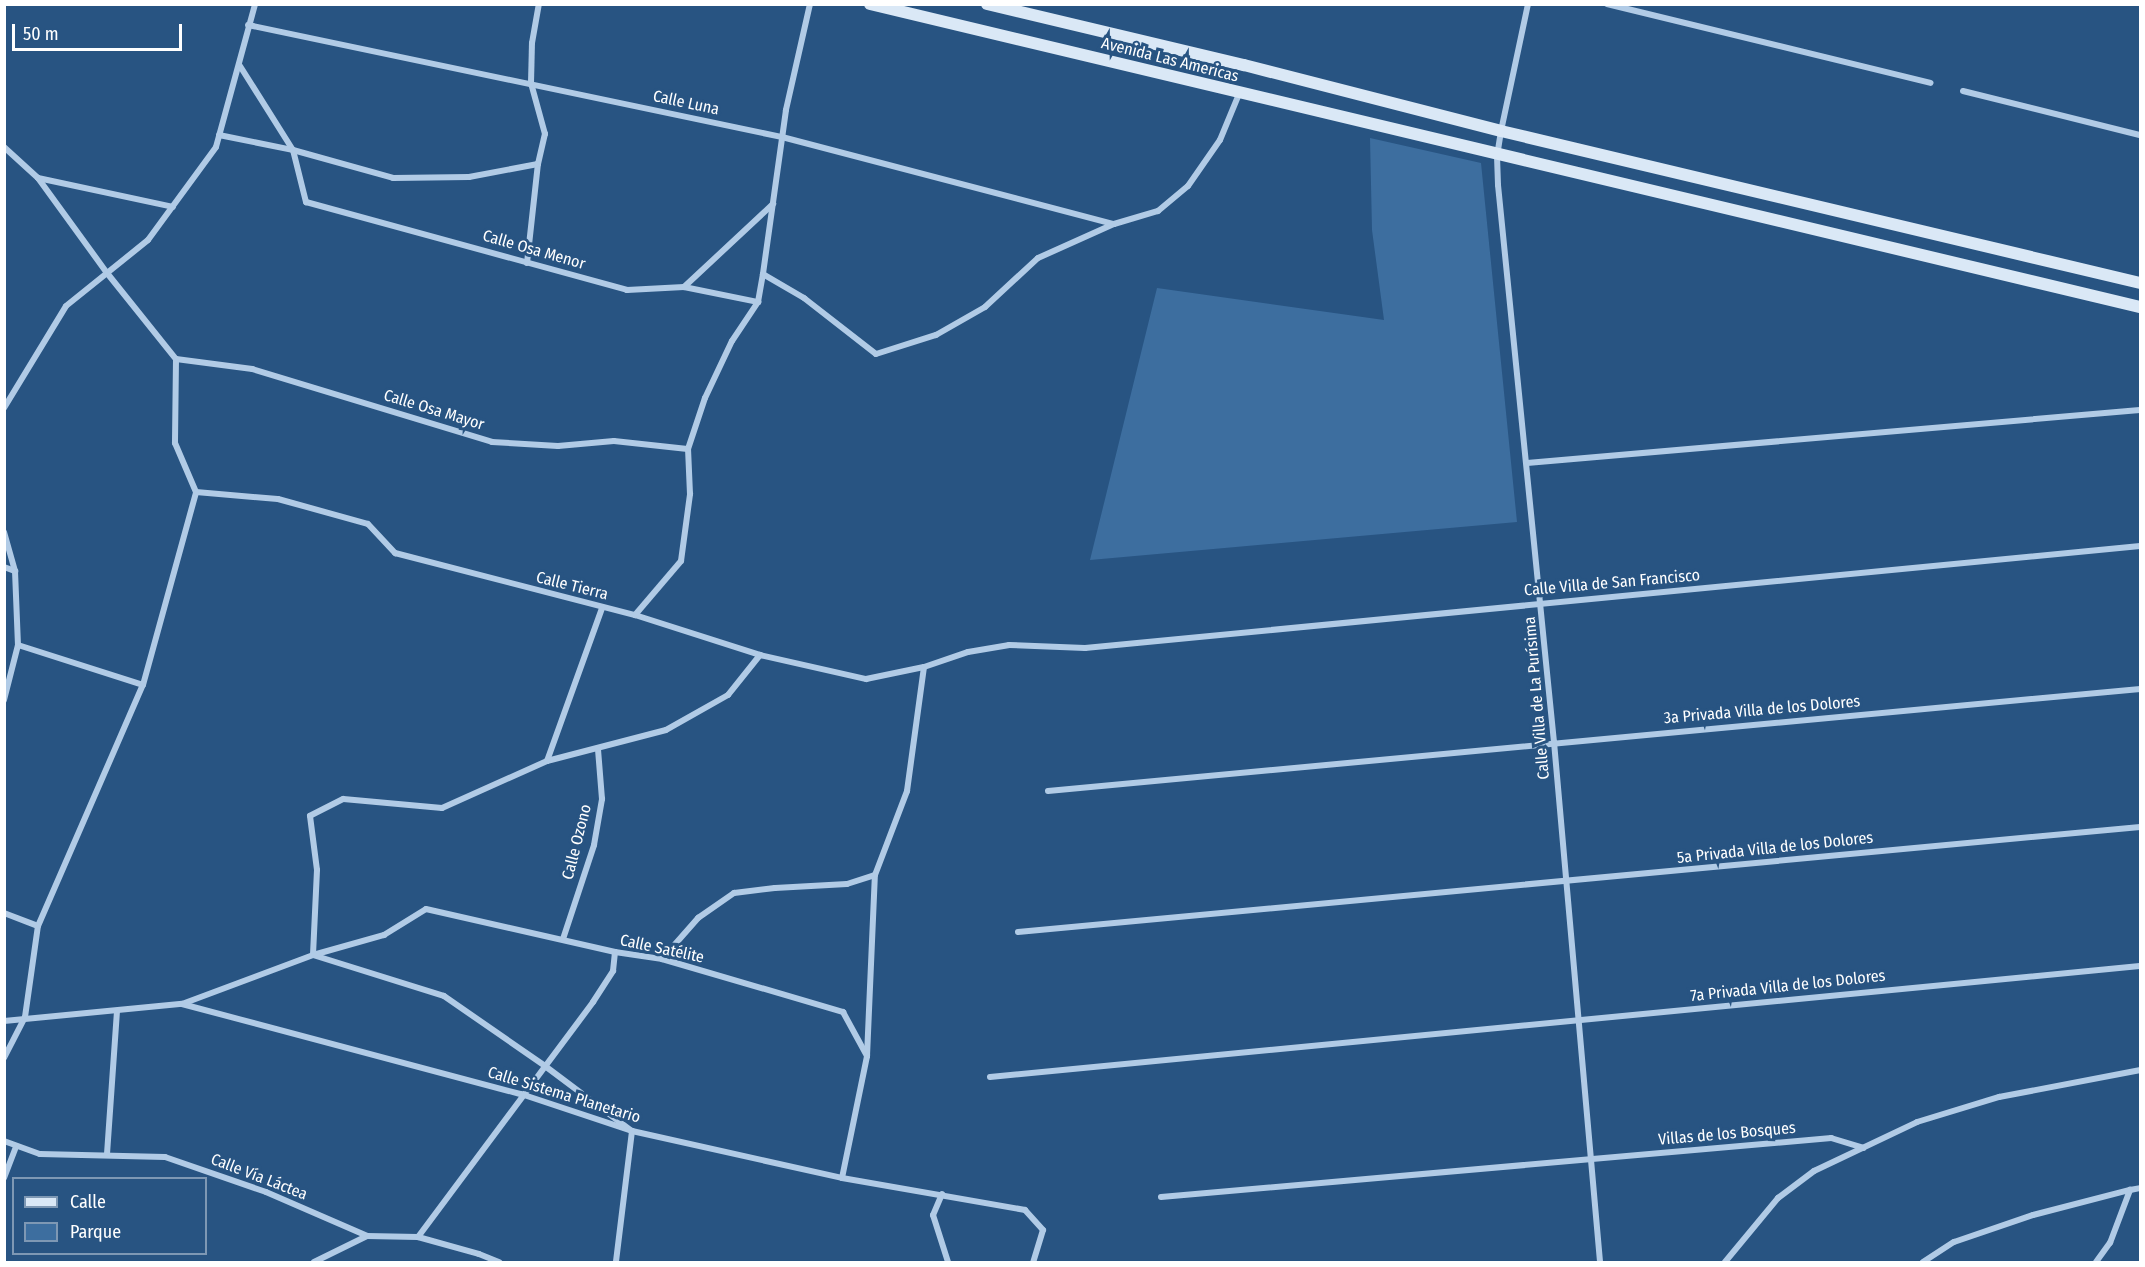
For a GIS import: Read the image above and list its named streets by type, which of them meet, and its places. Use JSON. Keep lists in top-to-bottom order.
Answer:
{
  "streets": {
    "street": [
      "Avenida Las Americas",
      "Calle Luna",
      "Calle Osa Menor",
      "Calle Osa Mayor",
      "Calle Villa de San Francisco",
      "Calle Tierra",
      "Calle Villa de La Purísima",
      "3a Privada Villa de los Dolores",
      "Calle Ozono",
      "5a Privada Villa de los Dolores",
      "Calle Satélite",
      "7a Privada Villa de los Dolores",
      "Calle Sistema Planetario",
      "Villas de los Bosques",
      "Calle Vía Láctea"
    ]
  },
  "crossings": [
    ["Avenida Las Americas", "Calle Villa de La Purísima"],
    ["Calle Villa de San Francisco", "Calle Tierra"],
    ["Calle Villa de San Francisco", "Calle Villa de La Purísima"],
    ["Calle Villa de La Purísima", "3a Privada Villa de los Dolores"],
    ["Calle Villa de La Purísima", "5a Privada Villa de los Dolores"],
    ["Calle Villa de La Purísima", "7a Privada Villa de los Dolores"],
    ["Calle Villa de La Purísima", "Villas de los Bosques"],
    ["Calle Ozono", "Calle Satélite"]
  ],
  "legend": ["Calle", "Parque"],
  "scale_bar": "50 m"
}
